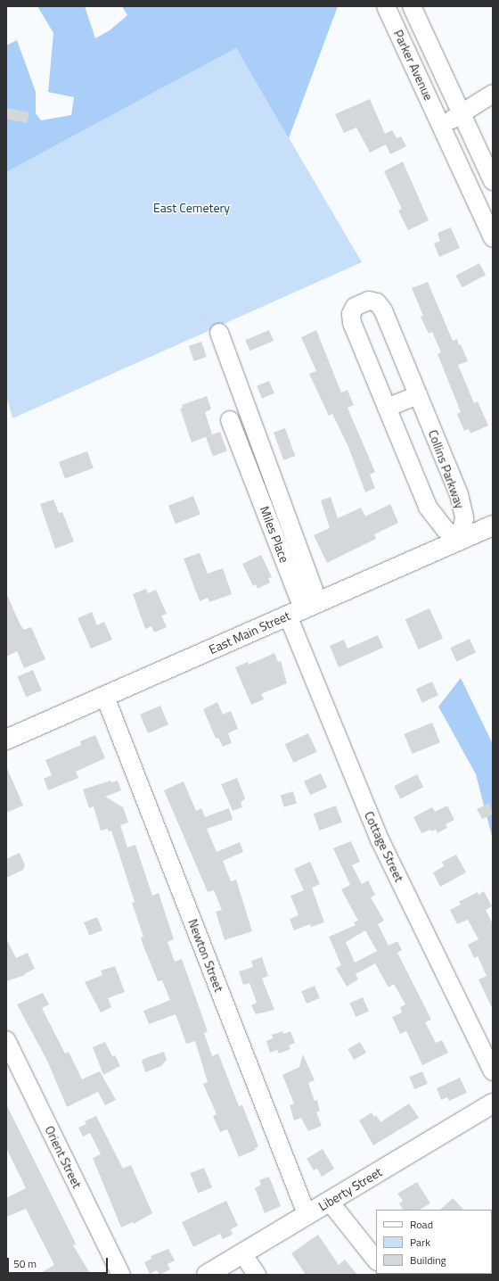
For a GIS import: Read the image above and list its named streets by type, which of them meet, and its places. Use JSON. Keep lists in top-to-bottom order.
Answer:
{
  "streets": {
    "main road": ["East Main Street", "Liberty Street"],
    "street": [
      "Parker Avenue",
      "Collins Parkway",
      "Miles Place",
      "Cottage Street",
      "Newton Street",
      "Orient Street"
    ]
  },
  "crossings": [
    ["Collins Parkway", "East Main Street"],
    ["Miles Place", "East Main Street"],
    ["Miles Place", "Cottage Street"],
    ["East Main Street", "Cottage Street"],
    ["East Main Street", "Newton Street"],
    ["Newton Street", "Liberty Street"]
  ],
  "parks": ["East Cemetery"],
  "legend": ["Road", "Park", "Building"],
  "scale_bar": "50 m"
}
